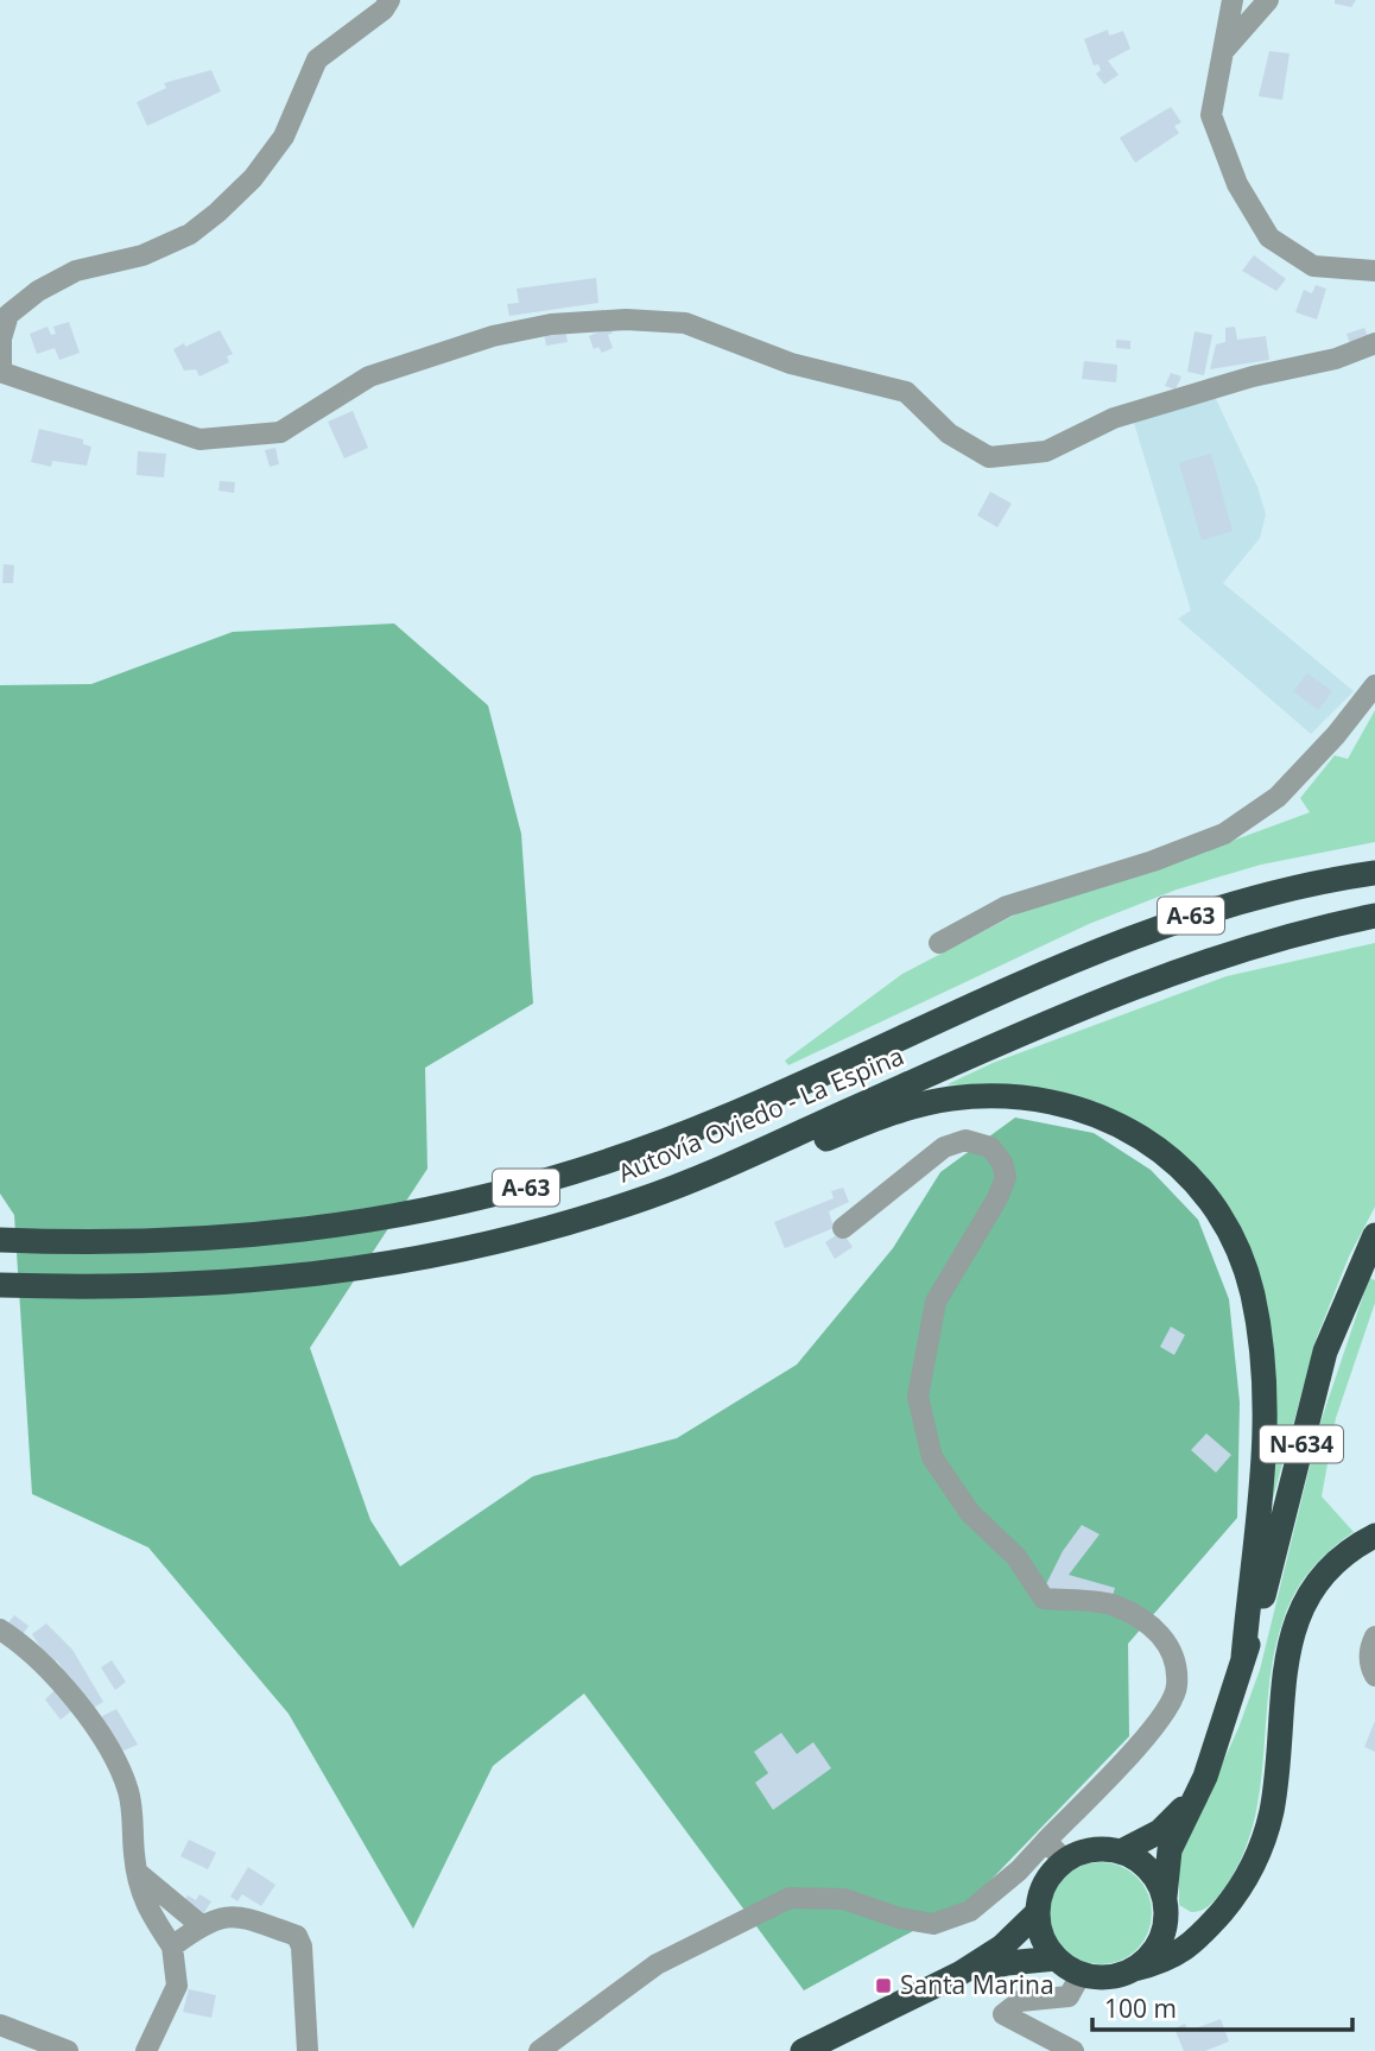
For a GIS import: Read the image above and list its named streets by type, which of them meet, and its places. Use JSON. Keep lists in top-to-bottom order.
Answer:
{
  "streets": {
    "highway": ["A-63", "Autovía Oviedo - La Espina", "N-634"]
  },
  "places": {
    "transit": ["Santa Marina"]
  },
  "scale_bar": "100 m"
}
